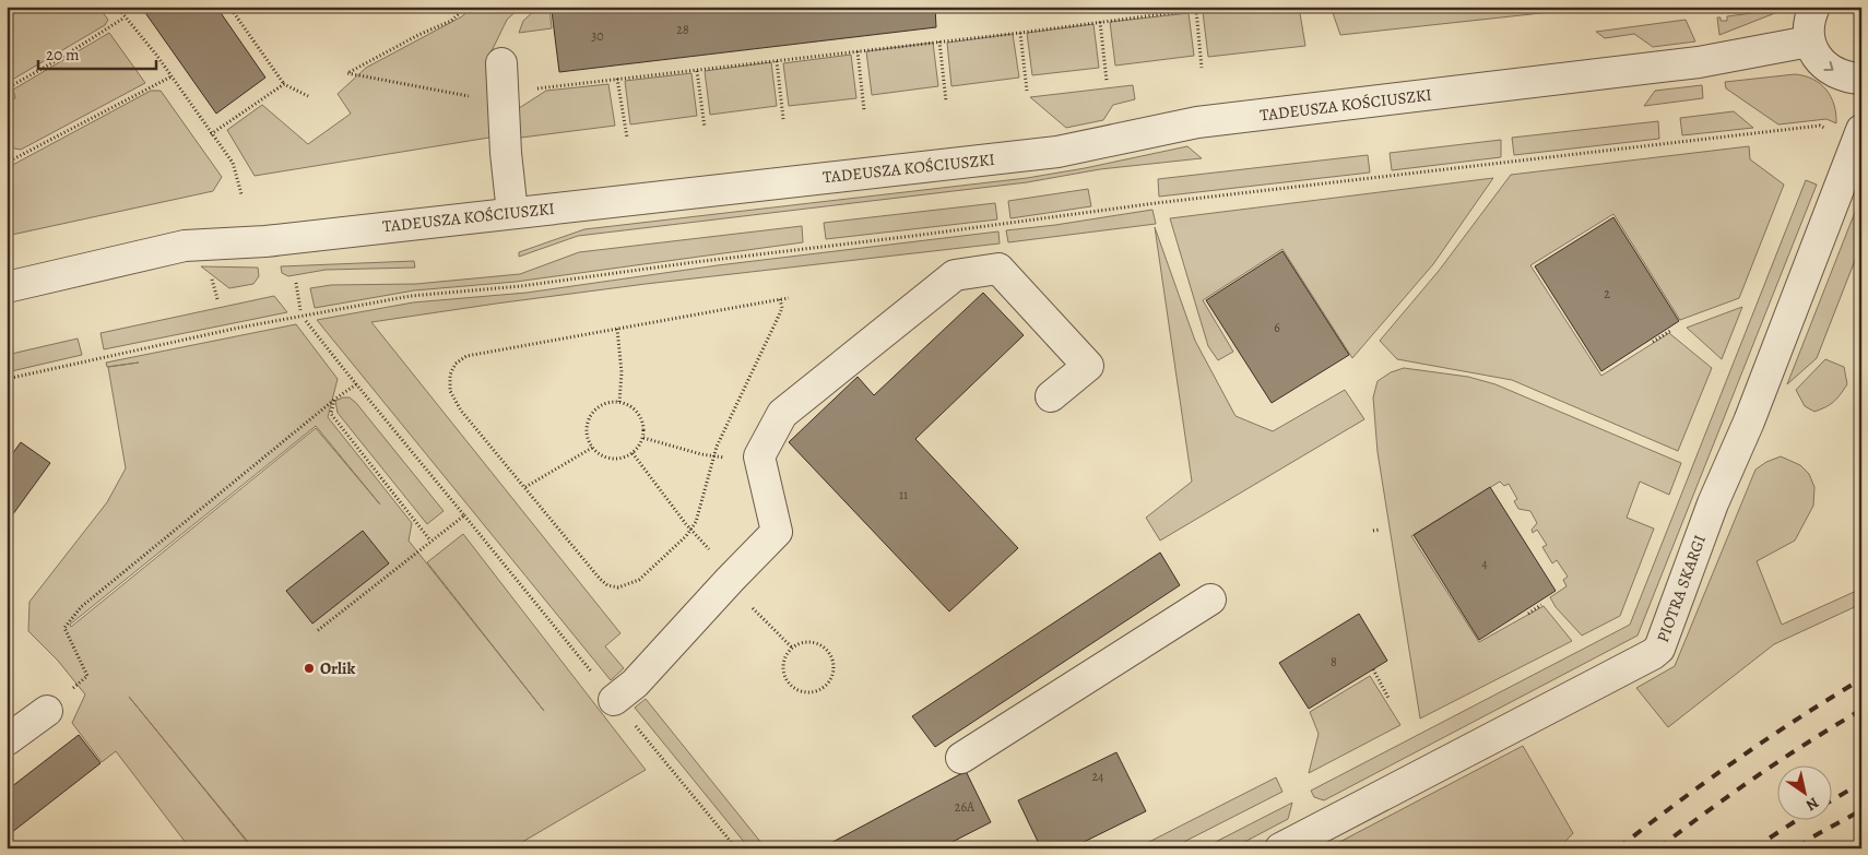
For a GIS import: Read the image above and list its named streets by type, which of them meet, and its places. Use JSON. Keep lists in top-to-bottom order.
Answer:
{
  "streets": {
    "street": ["TADEUSZA KOŚCIUSZKI", "PIOTRA SKARGI"]
  },
  "places": ["Orlik"],
  "house_numbers": [
    "28",
    "30",
    "2",
    "6",
    "11",
    "4",
    "8",
    "24",
    "26A"
  ],
  "scale_bar": "20 m",
  "north": "bottom right"
}
